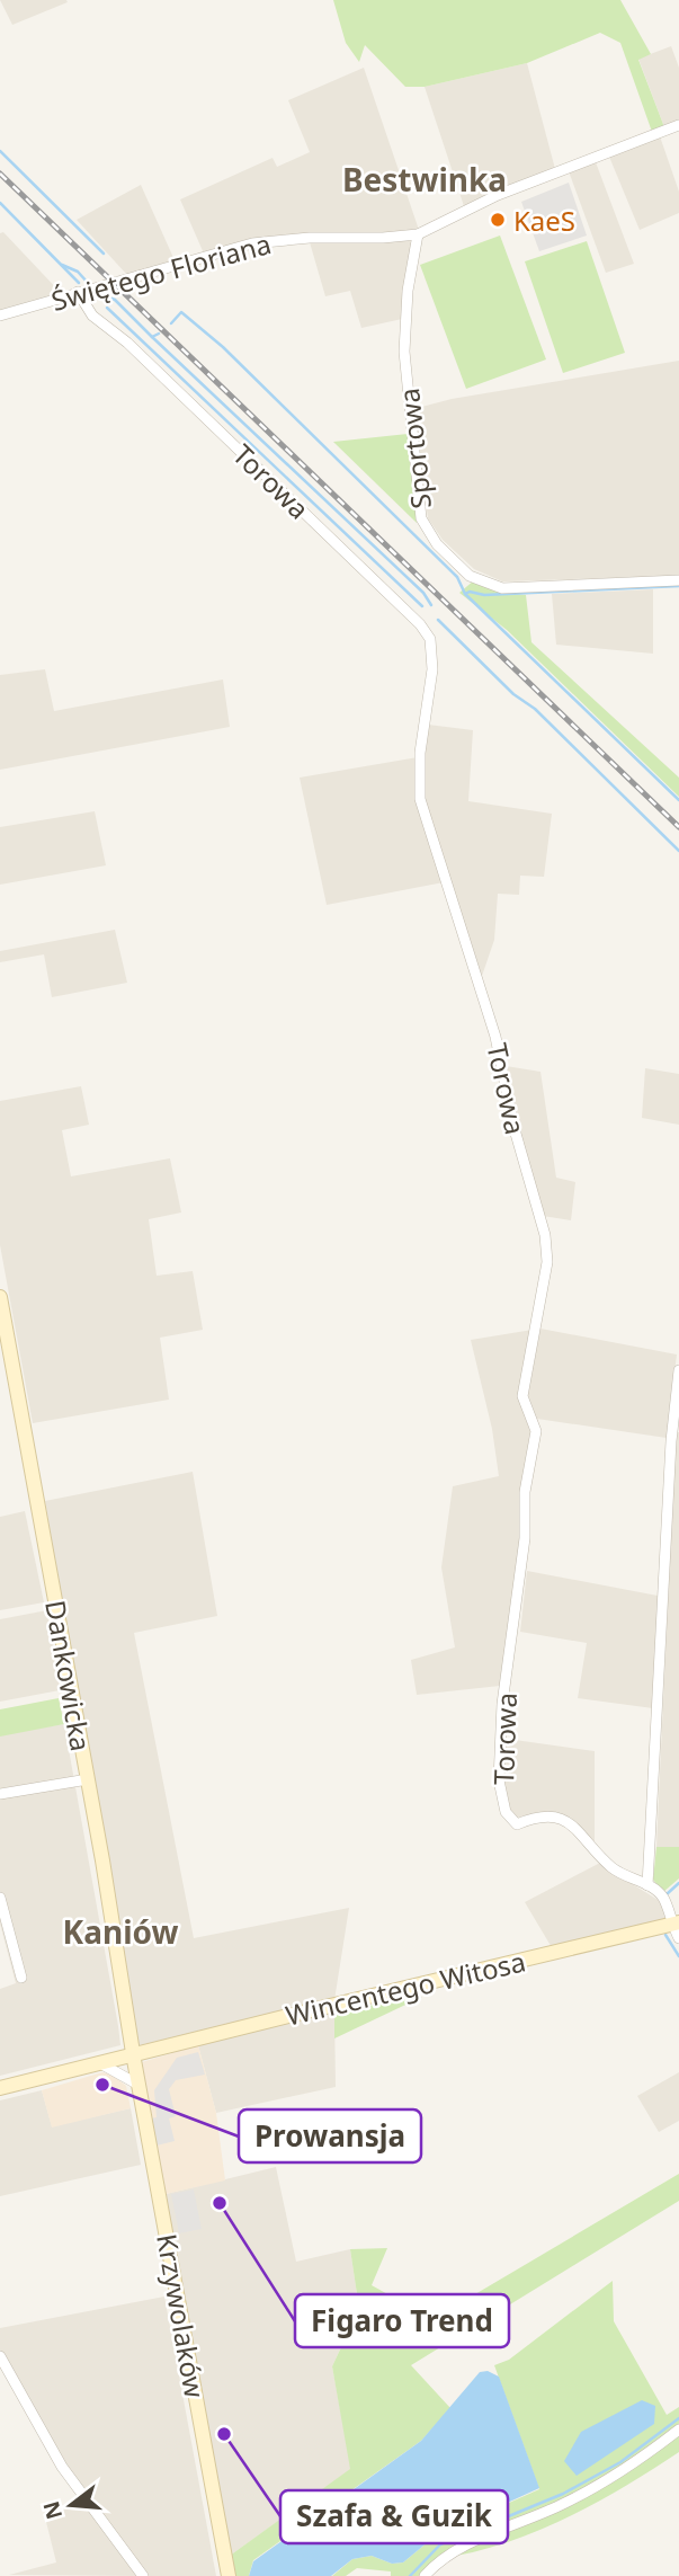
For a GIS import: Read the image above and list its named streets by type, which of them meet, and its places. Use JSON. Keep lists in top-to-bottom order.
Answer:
{
  "streets": {
    "street": [
      "Świętego Floriana",
      "Sportowa",
      "Torowa",
      "Dankowicka",
      "Wincentego Witosa",
      "Krzywolaków"
    ]
  },
  "crossings": [
    ["Świętego Floriana", "Sportowa"],
    ["Świętego Floriana", "Torowa"],
    ["Torowa", "Wincentego Witosa"],
    ["Dankowicka", "Wincentego Witosa"],
    ["Dankowicka", "Krzywolaków"],
    ["Wincentego Witosa", "Krzywolaków"]
  ],
  "districts": ["Bestwinka", "Kaniów"],
  "places": [
    "KaeS",
    "Prowansja",
    "Figaro Trend",
    "Szafa & Guzik"
  ],
  "north": "left"
}
